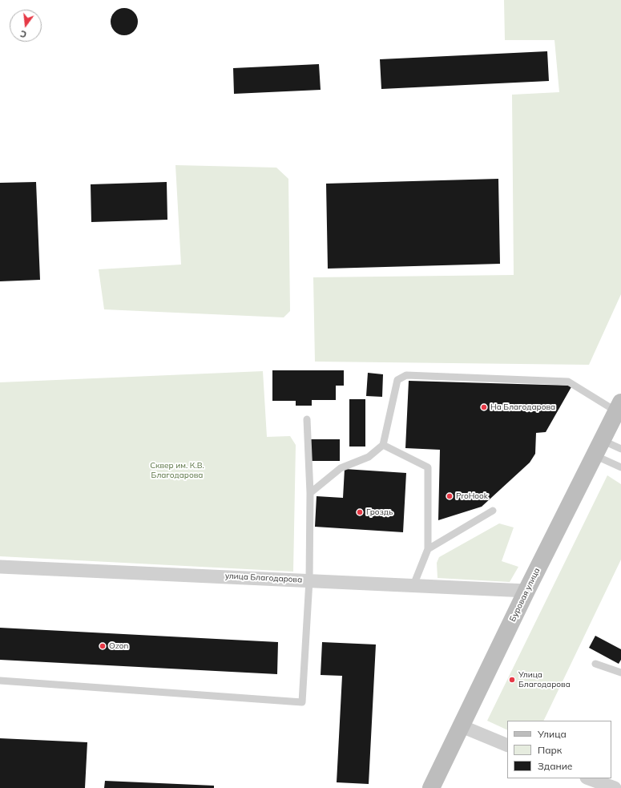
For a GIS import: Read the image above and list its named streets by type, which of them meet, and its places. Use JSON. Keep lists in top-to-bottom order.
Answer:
{
  "streets": {
    "main road": ["Буровая улица"],
    "street": ["улица Благодарова"]
  },
  "crossings": [
    ["улица Благодарова", "Буровая улица"]
  ],
  "parks": ["Сквер им. К.В. Благодарова"],
  "places": [
    "На Благодарова",
    "ProHook",
    "Гроздь",
    "Ozon",
    "Улица Благодарова"
  ],
  "legend": ["Улица", "Парк", "Здание"],
  "north": "bottom"
}
